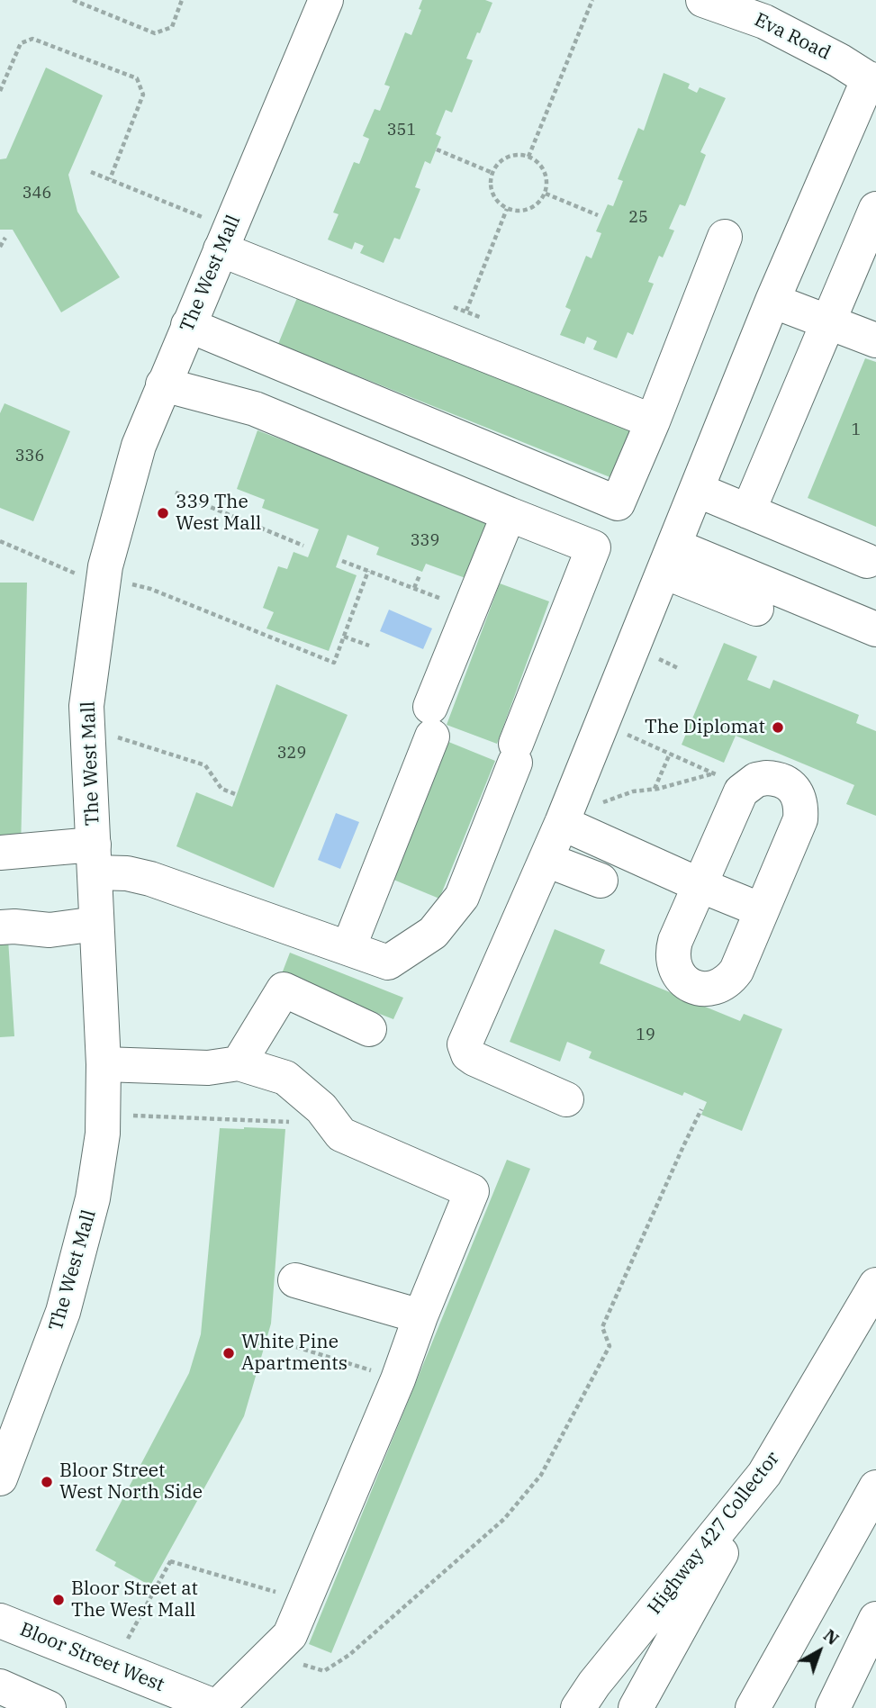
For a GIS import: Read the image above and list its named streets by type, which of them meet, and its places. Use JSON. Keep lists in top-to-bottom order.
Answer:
{
  "streets": {
    "main road": [
      "Eva Road",
      "The West Mall",
      "Highway 427 Collector",
      "Bloor Street West"
    ]
  },
  "places": [
    "339 The West Mall",
    "The Diplomat",
    "White Pine Apartments",
    "Bloor Street West North Side",
    "Bloor Street at The West Mall"
  ],
  "house_numbers": [
    "351",
    "346",
    "25",
    "1",
    "336",
    "339",
    "329",
    "19"
  ],
  "north": "top right"
}
